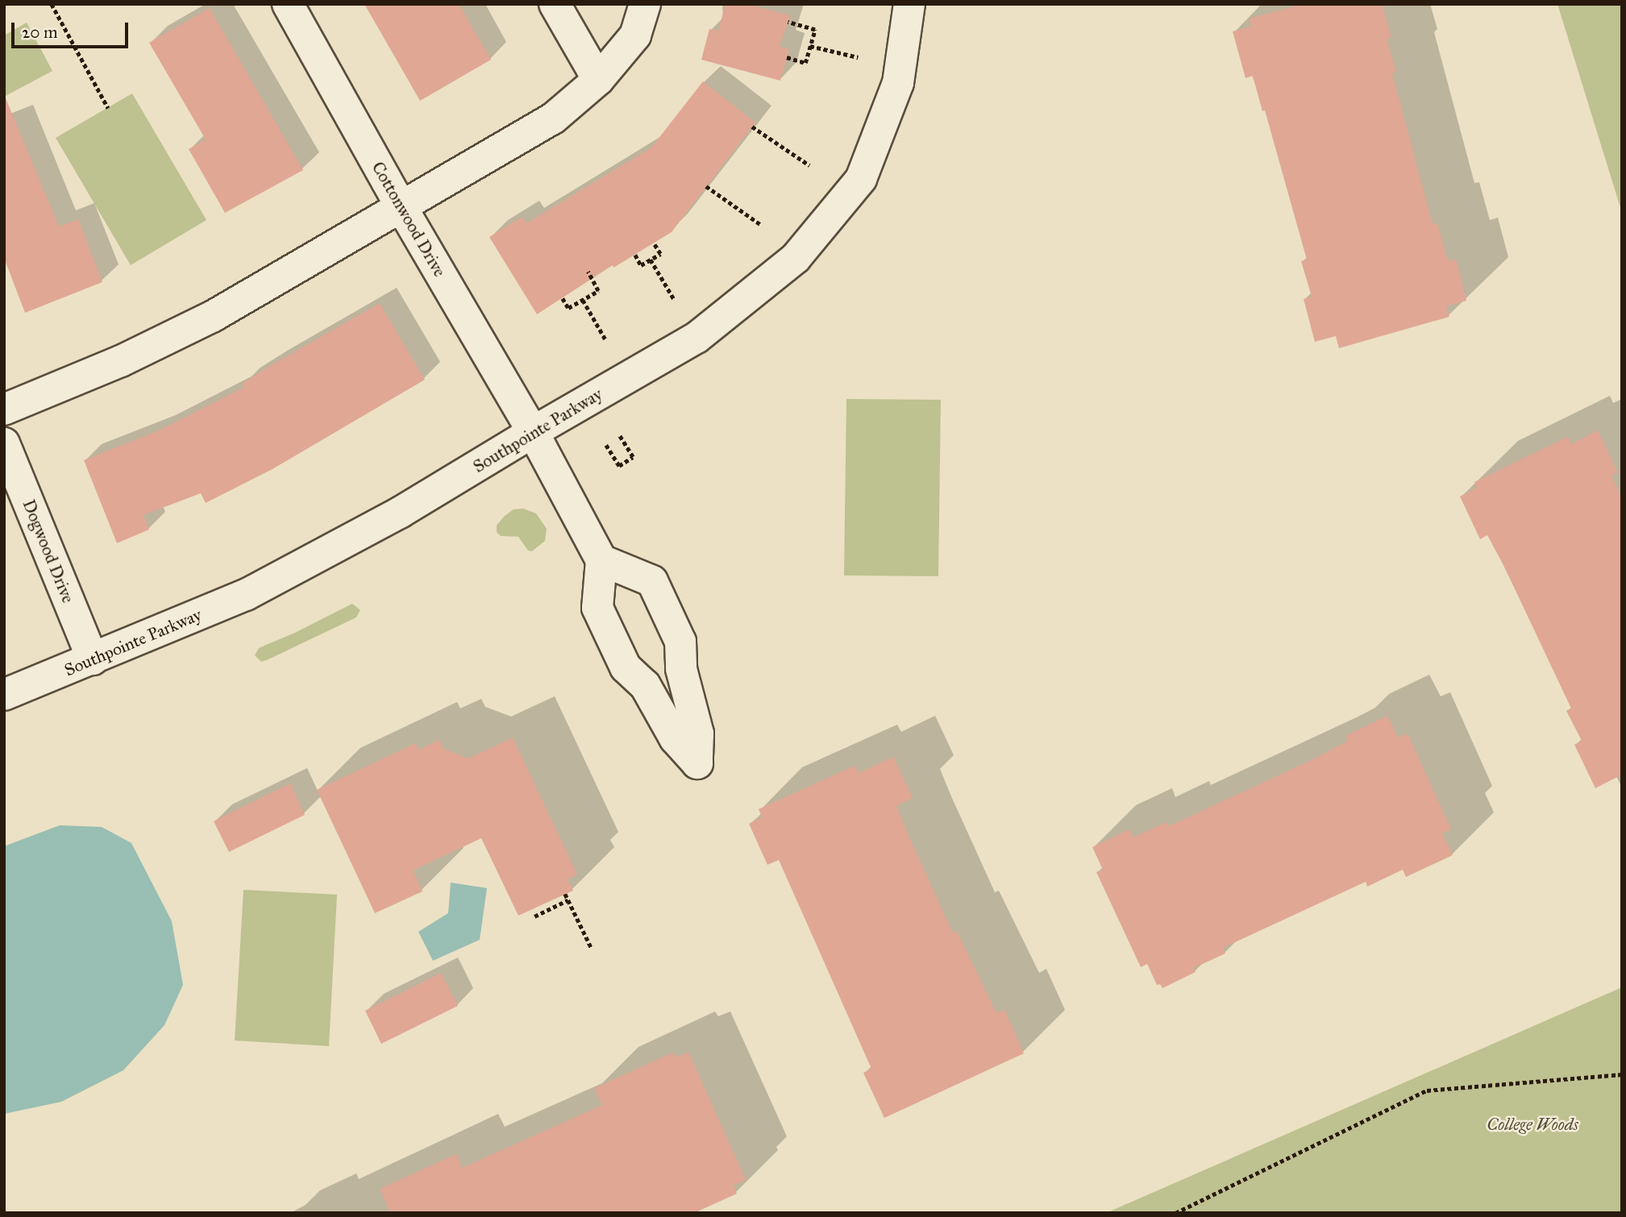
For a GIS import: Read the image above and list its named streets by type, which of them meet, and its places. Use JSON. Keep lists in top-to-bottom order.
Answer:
{
  "streets": {
    "street": ["Cottonwood Drive", "Southpointe Parkway", "Dogwood Drive"]
  },
  "crossings": [
    ["Cottonwood Drive", "Southpointe Parkway"],
    ["Southpointe Parkway", "Dogwood Drive"]
  ],
  "parks": ["College Woods"],
  "scale_bar": "20 m"
}
